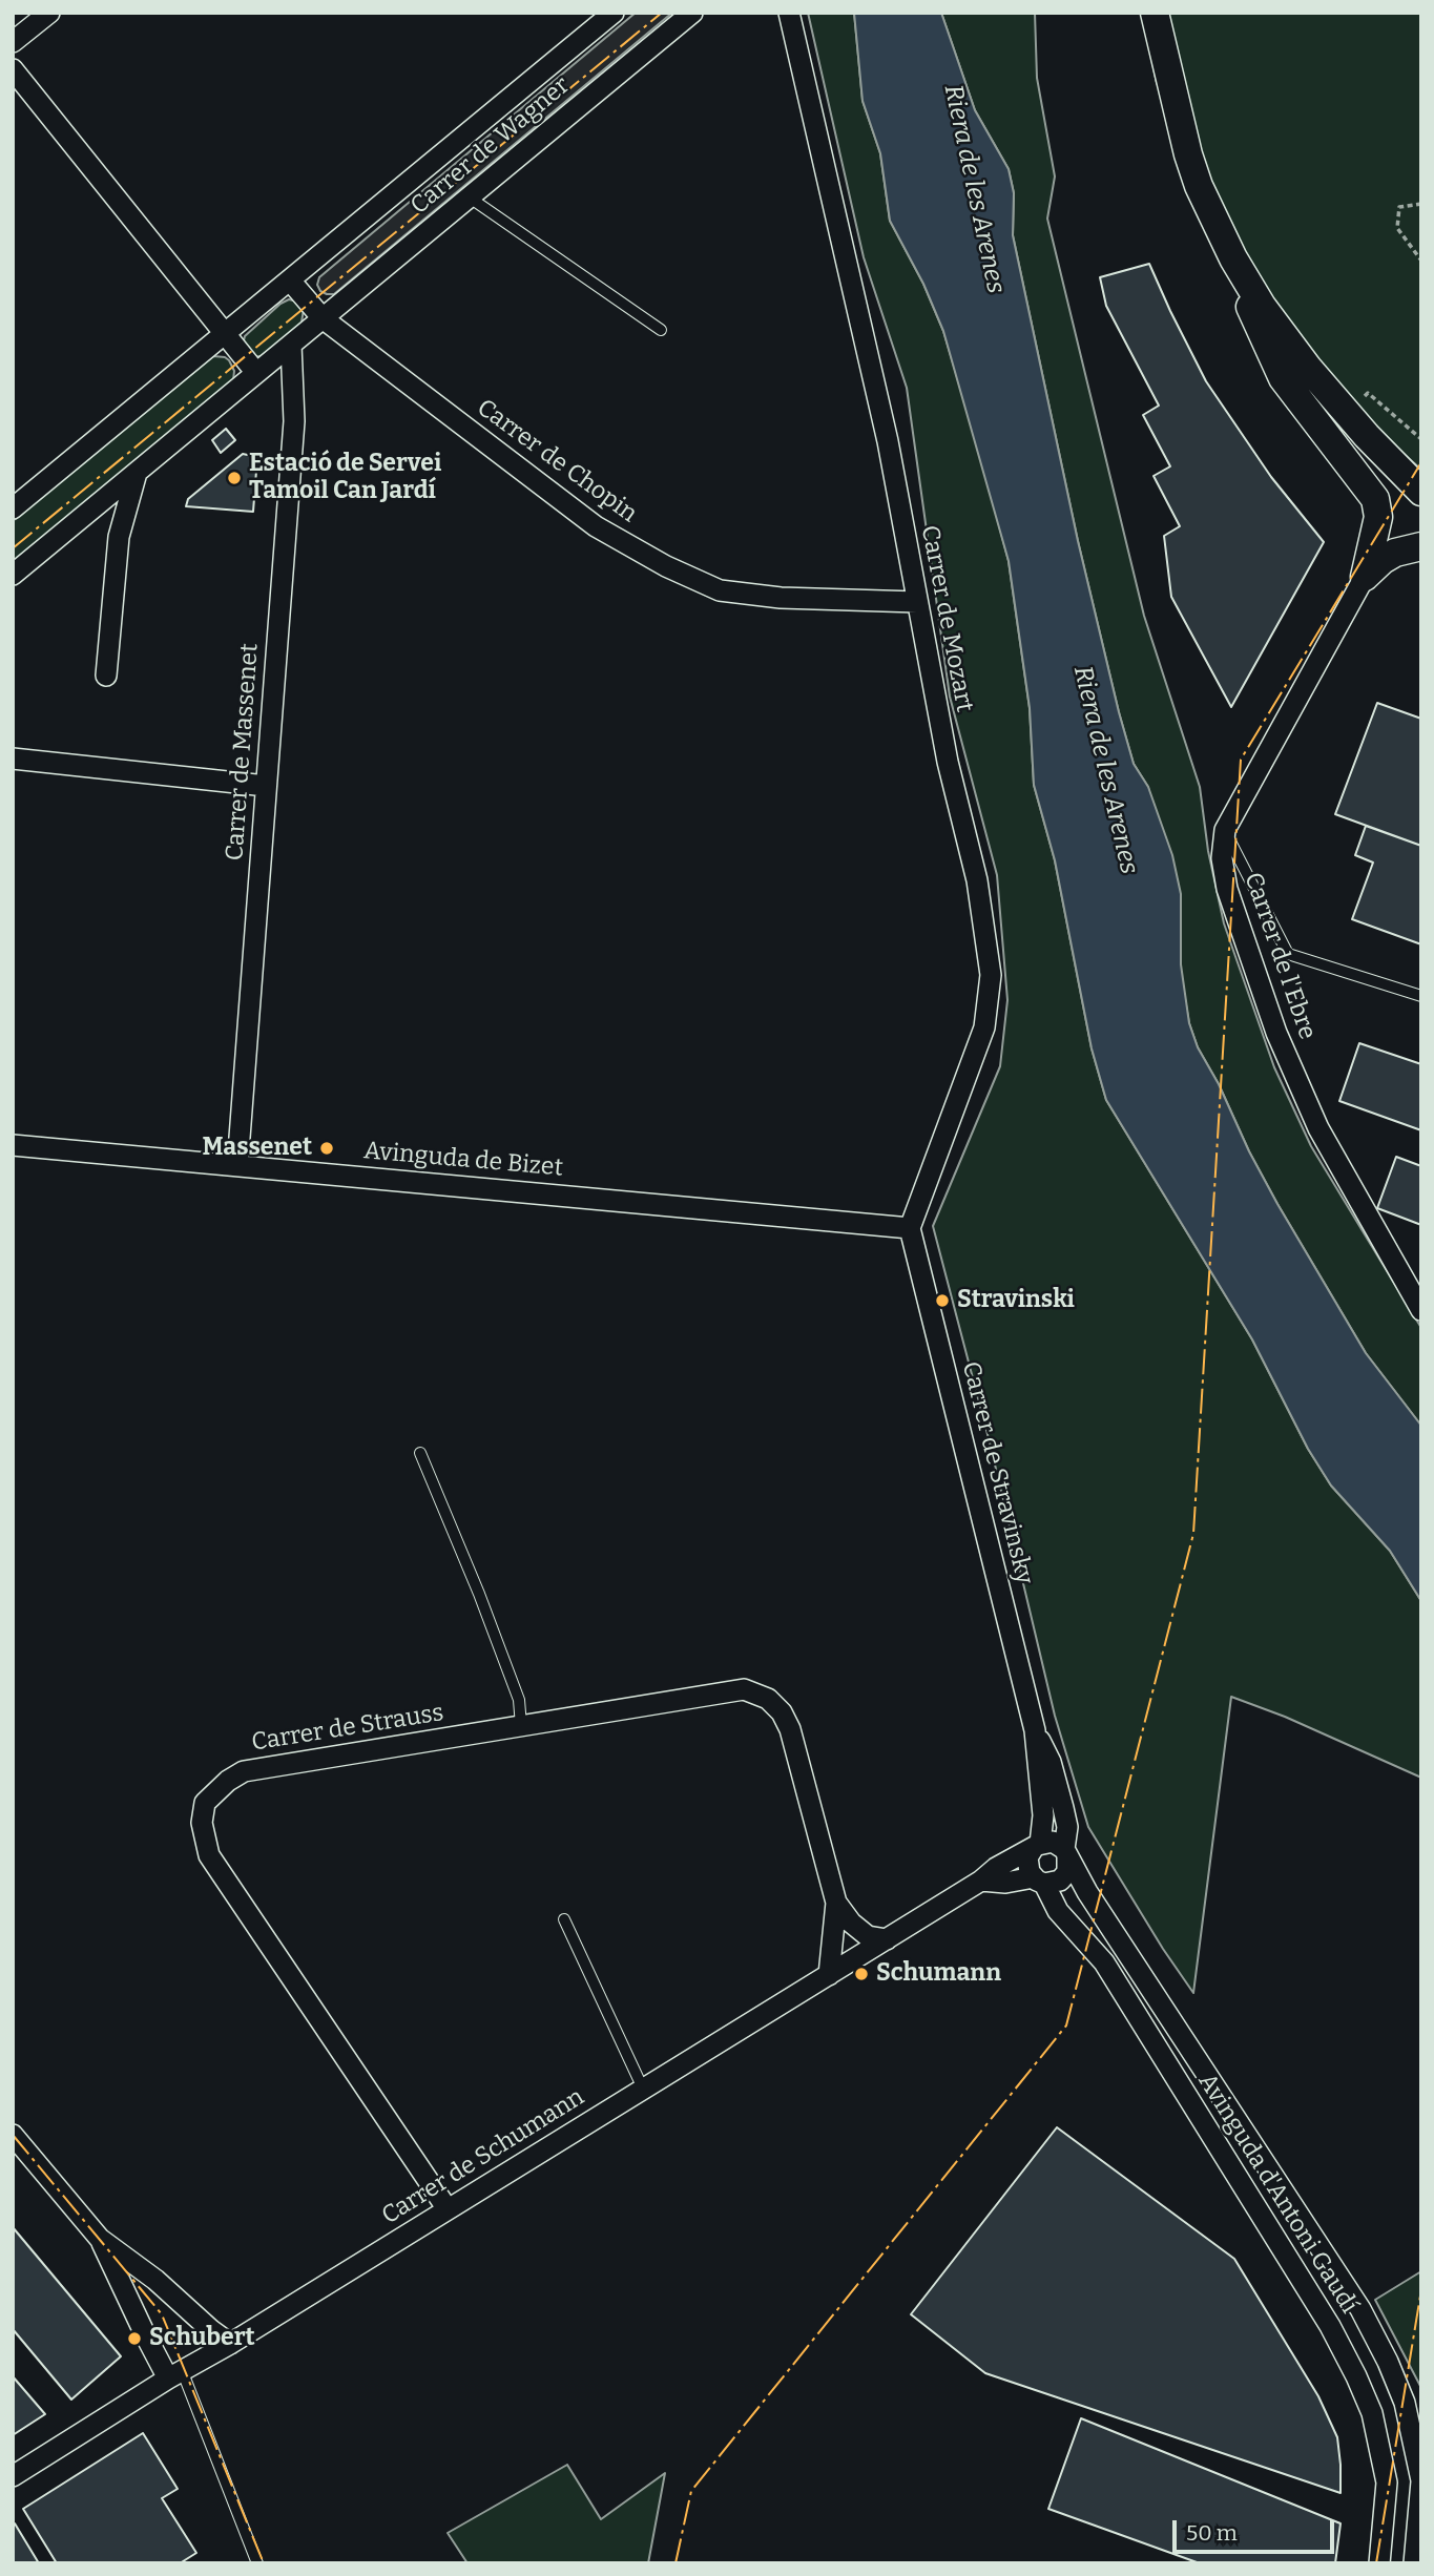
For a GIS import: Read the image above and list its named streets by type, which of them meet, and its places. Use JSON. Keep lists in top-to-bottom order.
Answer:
{
  "streets": {
    "street": [
      "Carrer de Wagner",
      "Carrer de Chopin",
      "Carrer de Mozart",
      "Carrer de Massenet",
      "Carrer de l'Ebre",
      "Avinguda de Bizet",
      "Carrer de Stravinsky",
      "Carrer de Strauss",
      "Carrer de Schumann",
      "Avinguda d'Antoni Gaudí"
    ]
  },
  "crossings": [
    ["Carrer de Wagner", "Carrer de Chopin"],
    ["Carrer de Wagner", "Carrer de Massenet"],
    ["Carrer de Chopin", "Carrer de Mozart"],
    ["Carrer de Mozart", "Avinguda de Bizet"],
    ["Carrer de Mozart", "Carrer de Stravinsky"],
    ["Carrer de Massenet", "Avinguda de Bizet"],
    ["Avinguda de Bizet", "Carrer de Stravinsky"],
    ["Carrer de Stravinsky", "Carrer de Schumann"],
    ["Carrer de Stravinsky", "Avinguda d'Antoni Gaudí"],
    ["Carrer de Strauss", "Carrer de Schumann"],
    ["Carrer de Schumann", "Avinguda d'Antoni Gaudí"]
  ],
  "water": ["Riera de les Arenes"],
  "places": [
    "Estació de Servei Tamoil Can Jardí",
    "Massenet",
    "Stravinski",
    "Schumann",
    "Schubert"
  ],
  "scale_bar": "50 m"
}
